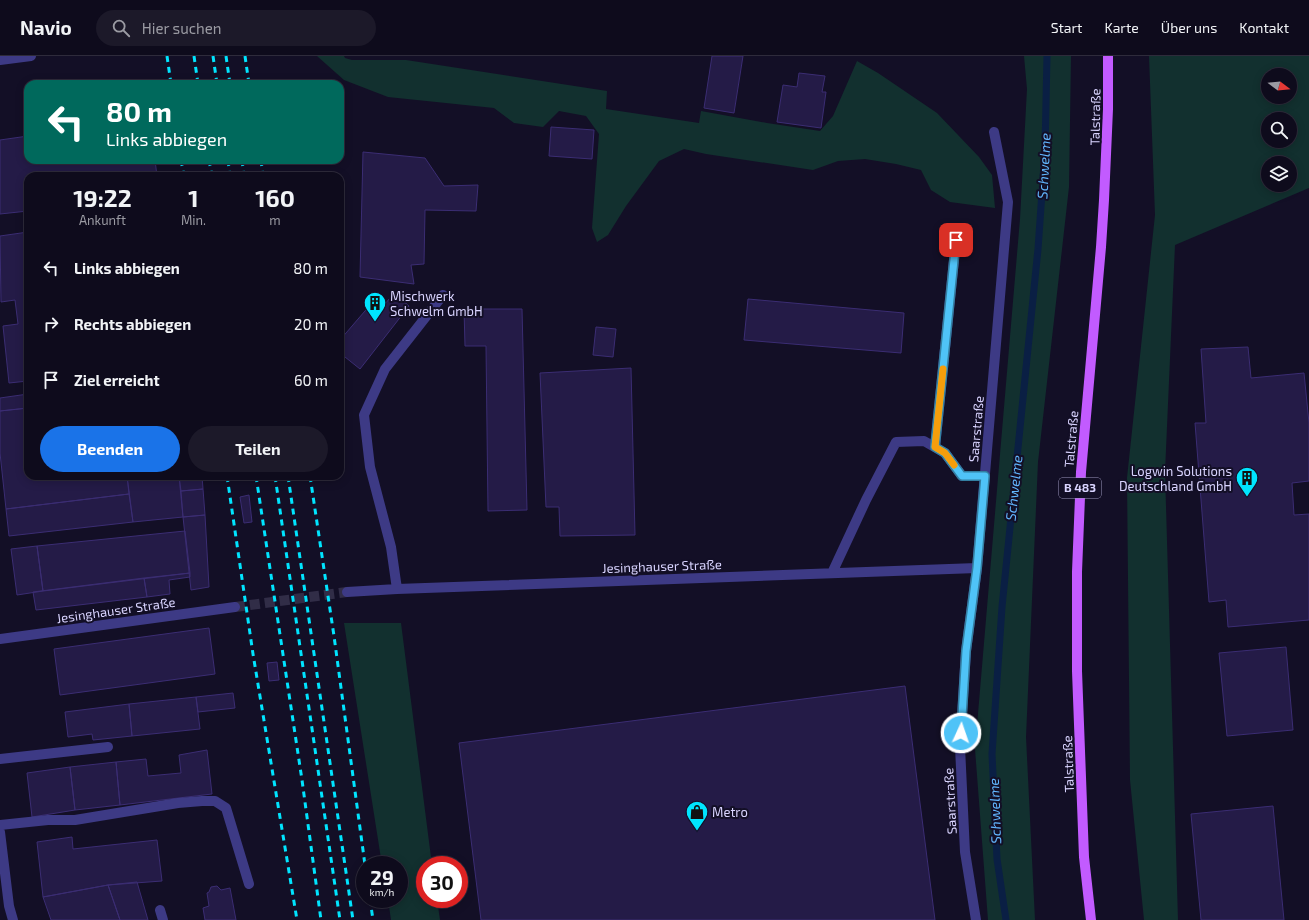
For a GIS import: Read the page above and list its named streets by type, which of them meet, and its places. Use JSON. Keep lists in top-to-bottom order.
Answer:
{
  "streets": {
    "main road": ["Talstraße", "B 483"],
    "street": ["Saarstraße", "Jesinghauser Straße"]
  },
  "crossings": [
    ["Saarstraße", "Jesinghauser Straße"]
  ],
  "water": ["Schwelme"],
  "places": {
    "building": ["Mischwerk Schwelm GmbH", "Logwin Solutions Deutschland GmbH"],
    "shop": ["Metro"]
  },
  "north": "right",
  "page": {
    "header": "Navio",
    "search": "Hier suchen",
    "nav": [
      "Start",
      "Karte",
      "Über uns",
      "Kontakt"
    ],
    "turn": ["80 m", "Links abbiegen"],
    "eta": [
      "19:22",
      "Ankunft",
      "1",
      "Min.",
      "160",
      "m"
    ],
    "list": [
      {
        "name": "Links abbiegen",
        "value": "80 m"
      },
      {
        "name": "Rechts abbiegen",
        "value": "20 m"
      },
      {
        "name": "Ziel erreicht",
        "value": "60 m"
      }
    ],
    "buttons": ["Beenden", "Teilen"],
    "speed": "29 km/h",
    "limit": "30"
  }
}
